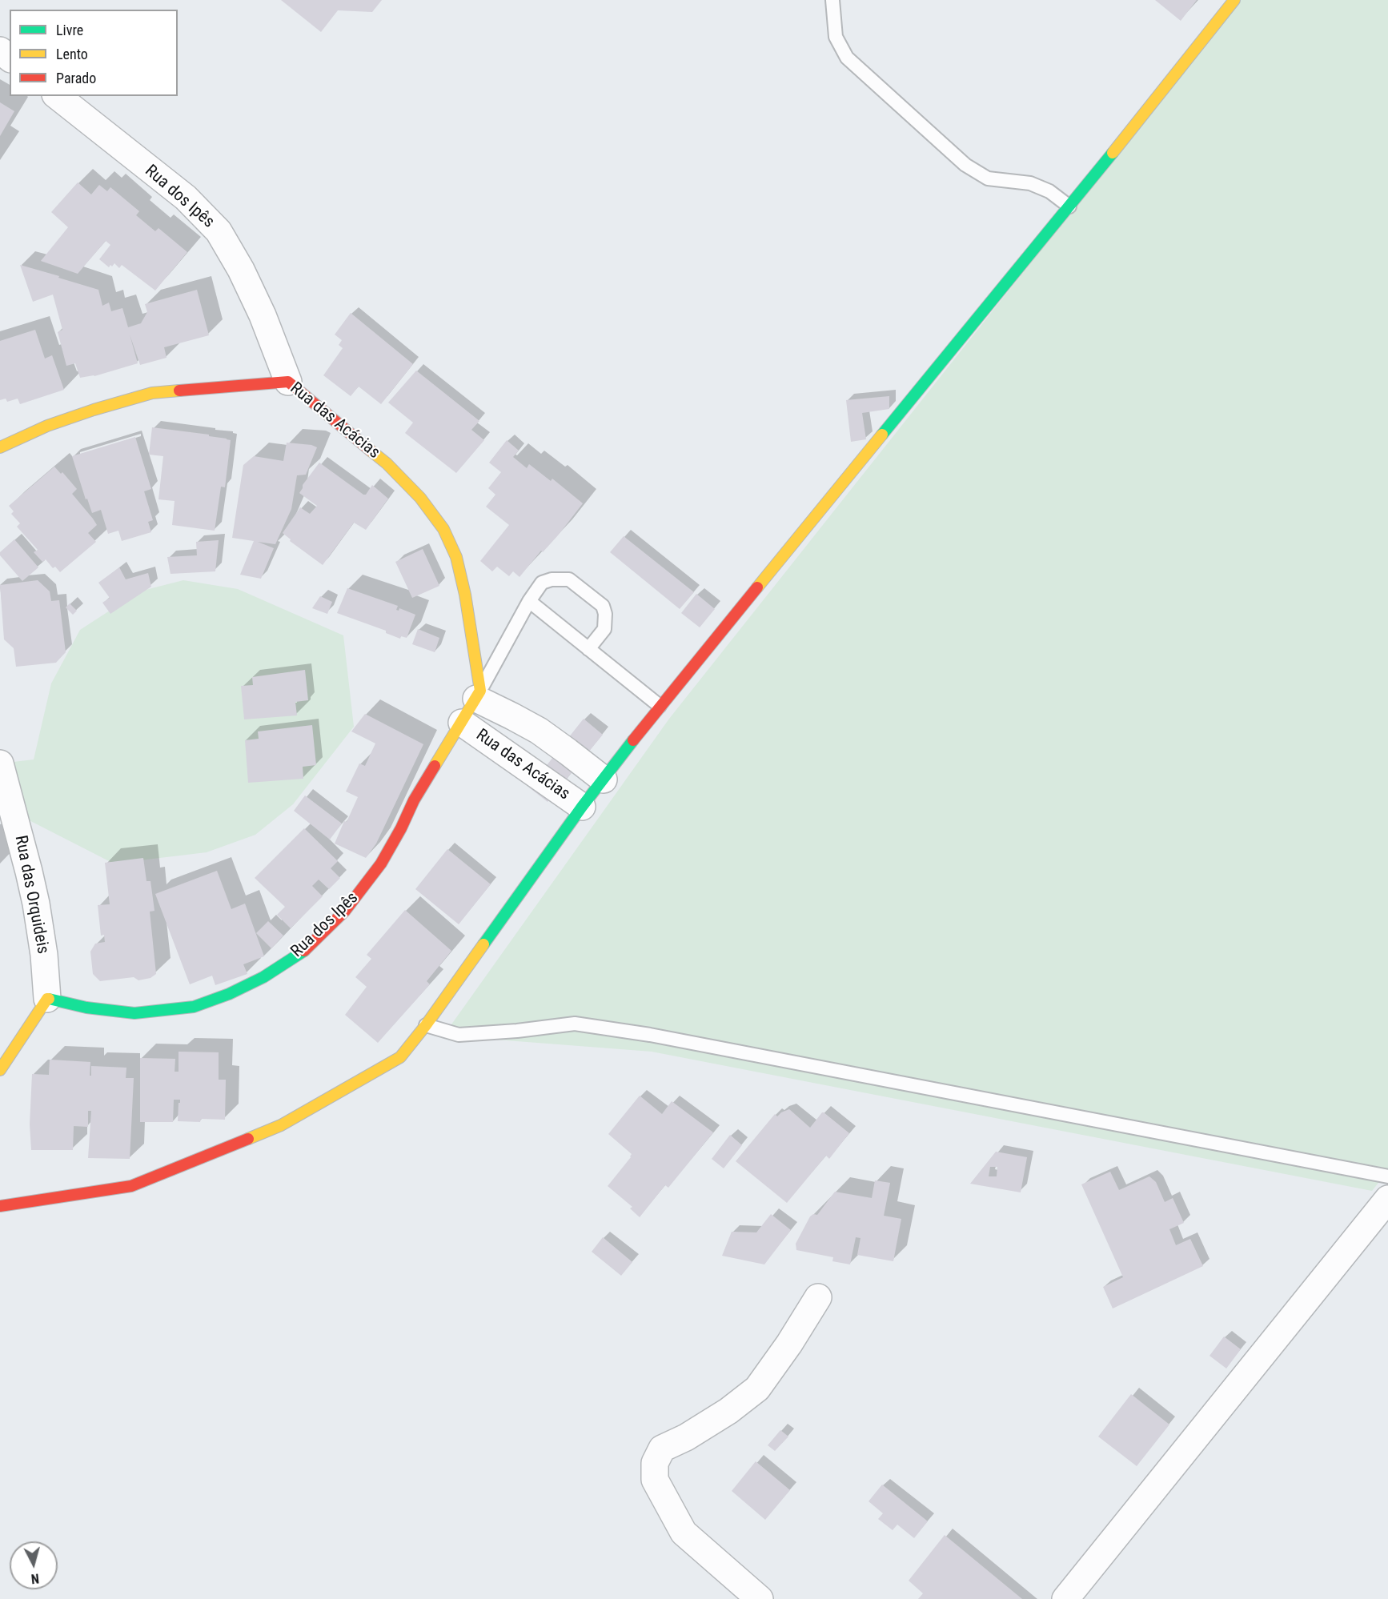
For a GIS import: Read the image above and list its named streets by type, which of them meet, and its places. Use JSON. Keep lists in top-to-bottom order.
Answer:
{
  "streets": {
    "street": ["Rua dos Ipês", "Rua das Acácias", "Rua das Orquideis"]
  },
  "crossings": [
    ["Rua dos Ipês", "Rua das Acácias"],
    ["Rua dos Ipês", "Rua das Orquideis"]
  ],
  "legend": ["Livre", "Lento", "Parado"],
  "north": "bottom"
}
